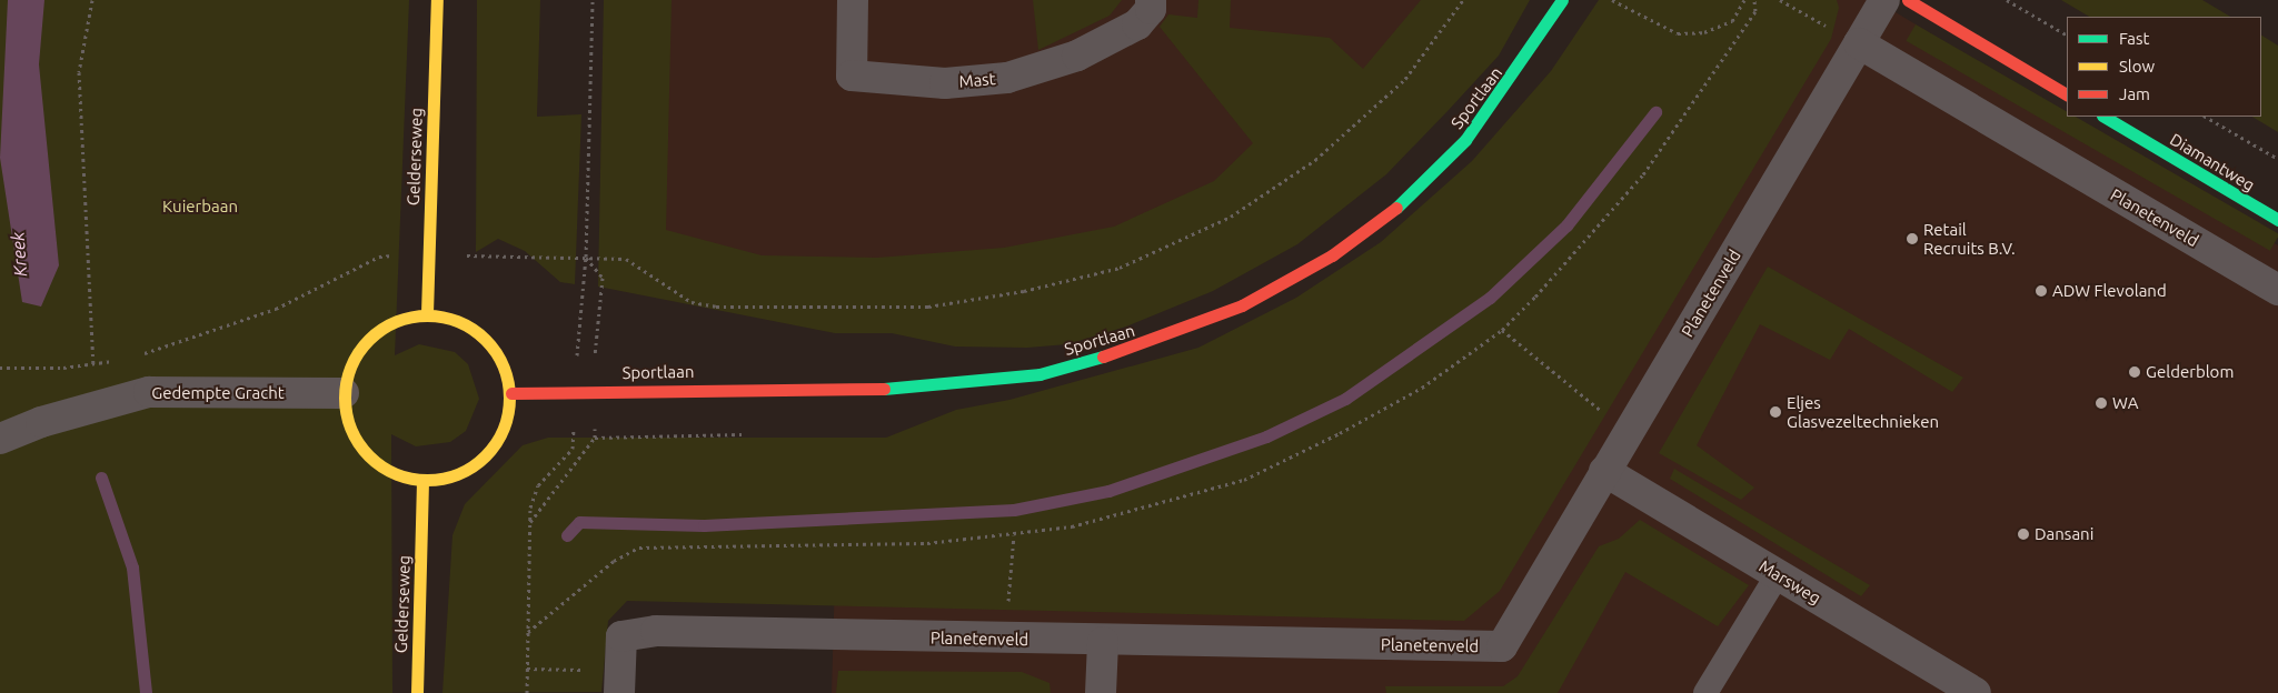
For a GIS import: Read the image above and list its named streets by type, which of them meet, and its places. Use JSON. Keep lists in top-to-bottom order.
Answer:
{
  "streets": {
    "street": [
      "Mast",
      "Sportlaan",
      "Gelderseweg",
      "Diamantweg",
      "Planetenveld",
      "Gedempte Gracht",
      "Marsweg"
    ]
  },
  "crossings": [
    ["Sportlaan", "Gelderseweg"],
    ["Sportlaan", "Gedempte Gracht"],
    ["Gelderseweg", "Gedempte Gracht"],
    ["Planetenveld", "Marsweg"]
  ],
  "water": ["Kreek"],
  "parks": ["Kuierbaan"],
  "places": [
    "Retail Recruits B.V.",
    "ADW Flevoland",
    "Gelderblom",
    "WA",
    "Eljes Glasvezeltechnieken",
    "Dansani"
  ],
  "legend": ["Fast", "Slow", "Jam"]
}
